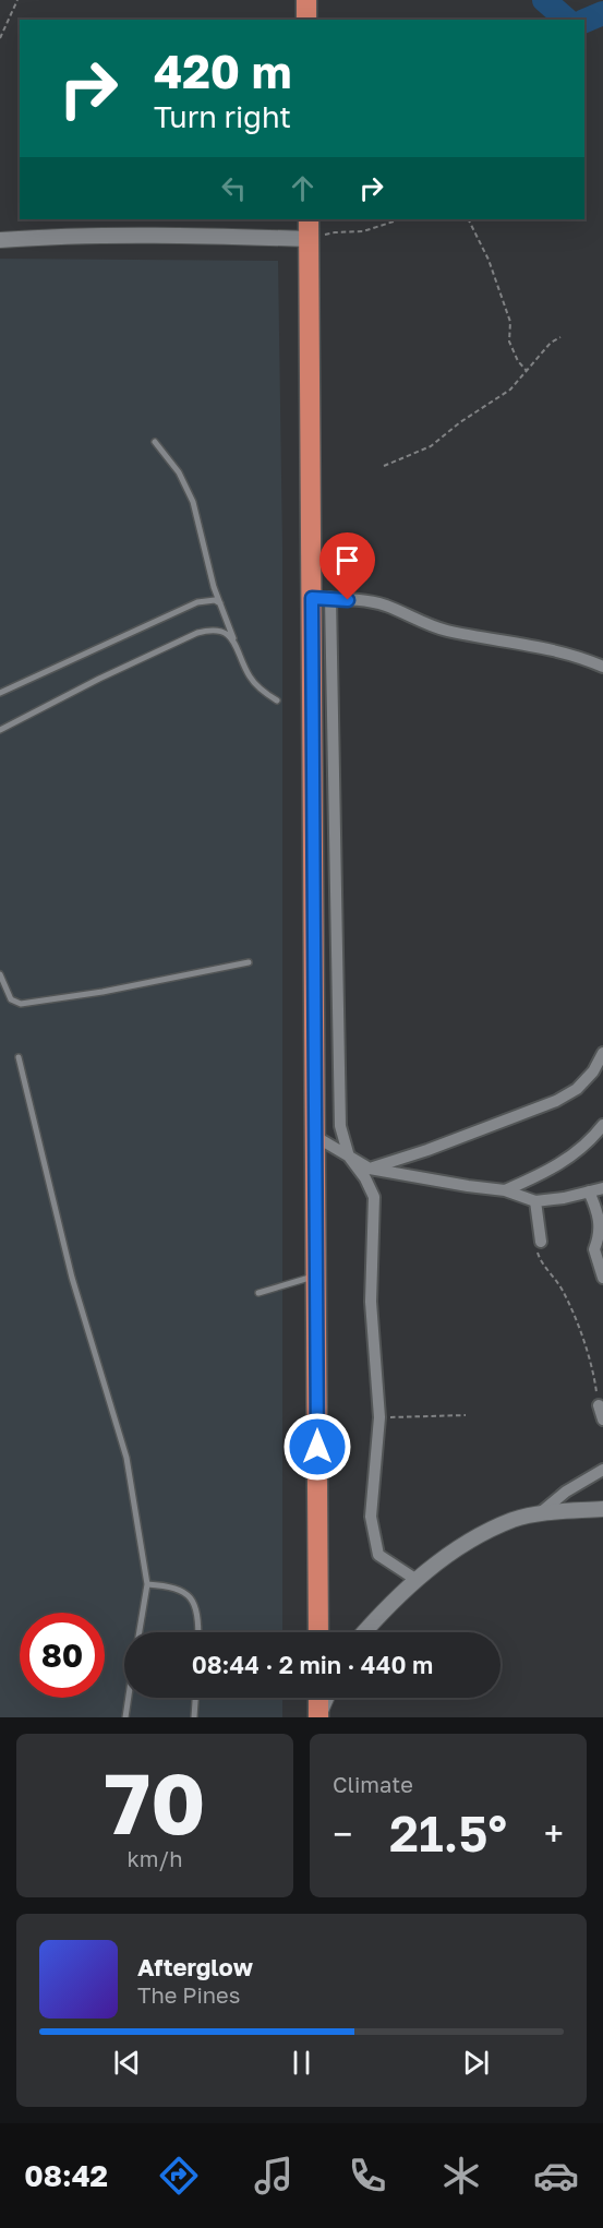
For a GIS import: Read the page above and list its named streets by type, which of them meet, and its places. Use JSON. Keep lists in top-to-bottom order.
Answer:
{
  "page": {
    "turn": ["420 m", "Turn right"],
    "limit": "80",
    "trip": "08:44 · 2 min · 440 m",
    "tile": [
      ["70", "km/h"],
      "Climate"
    ],
    "heat": ["−", "21.5°", "+"],
    "song": ["Afterglow", "The Pines"],
    "tabs": "08:42"
  }
}
